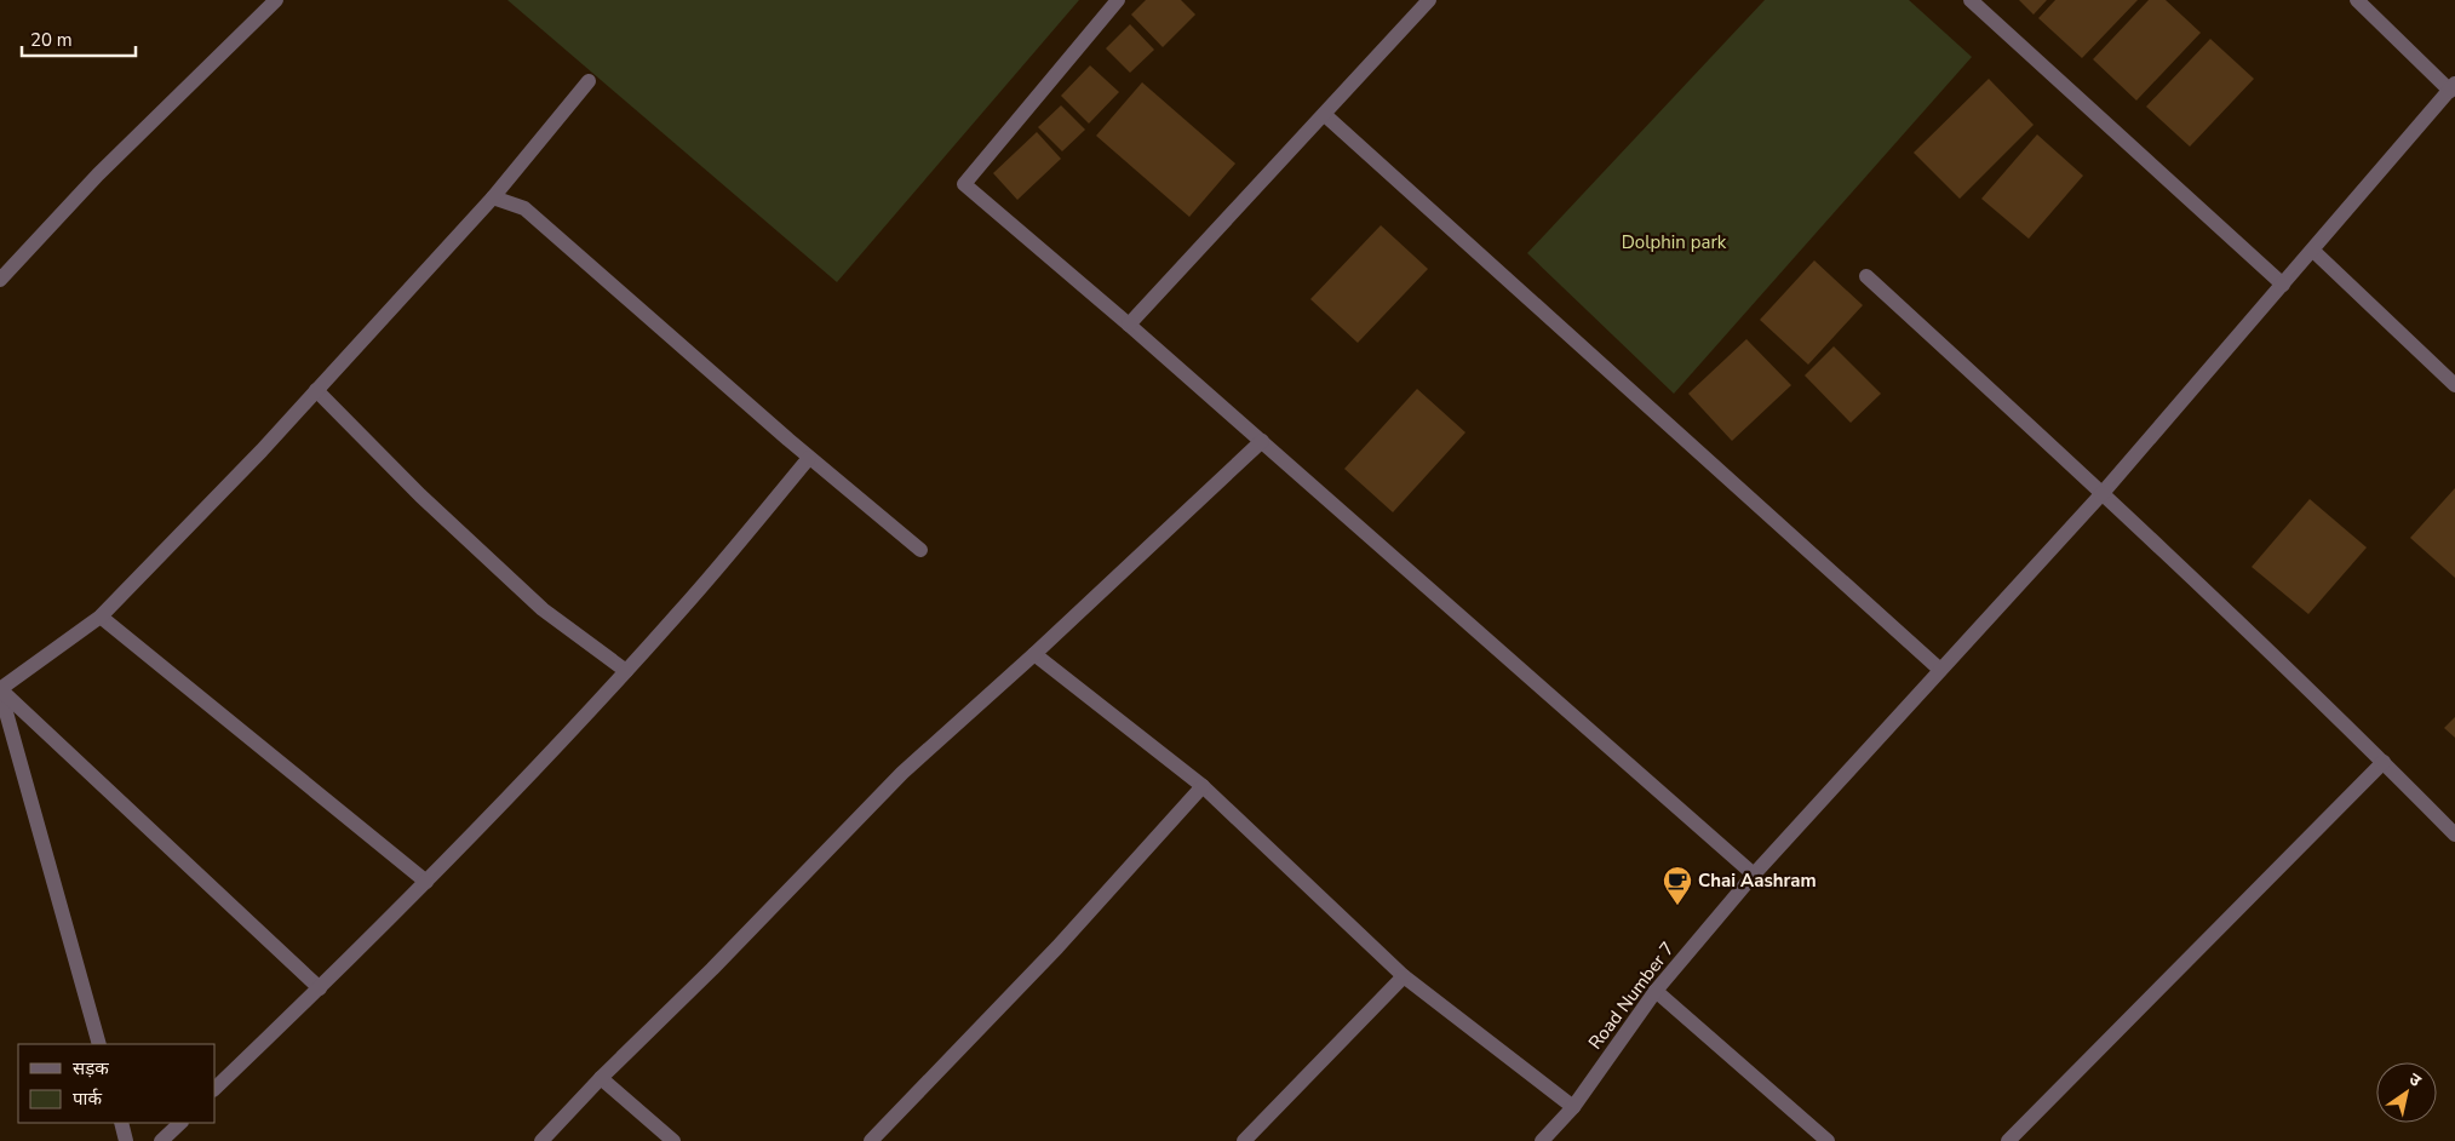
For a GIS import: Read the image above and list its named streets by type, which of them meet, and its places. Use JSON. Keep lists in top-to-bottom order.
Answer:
{
  "streets": {
    "street": ["Road Number 7"]
  },
  "parks": ["Dolphin park"],
  "places": {
    "cafe": ["Chai Aashram"]
  },
  "legend": ["सड़क", "पार्क"],
  "scale_bar": "20 m",
  "north": "top right"
}
